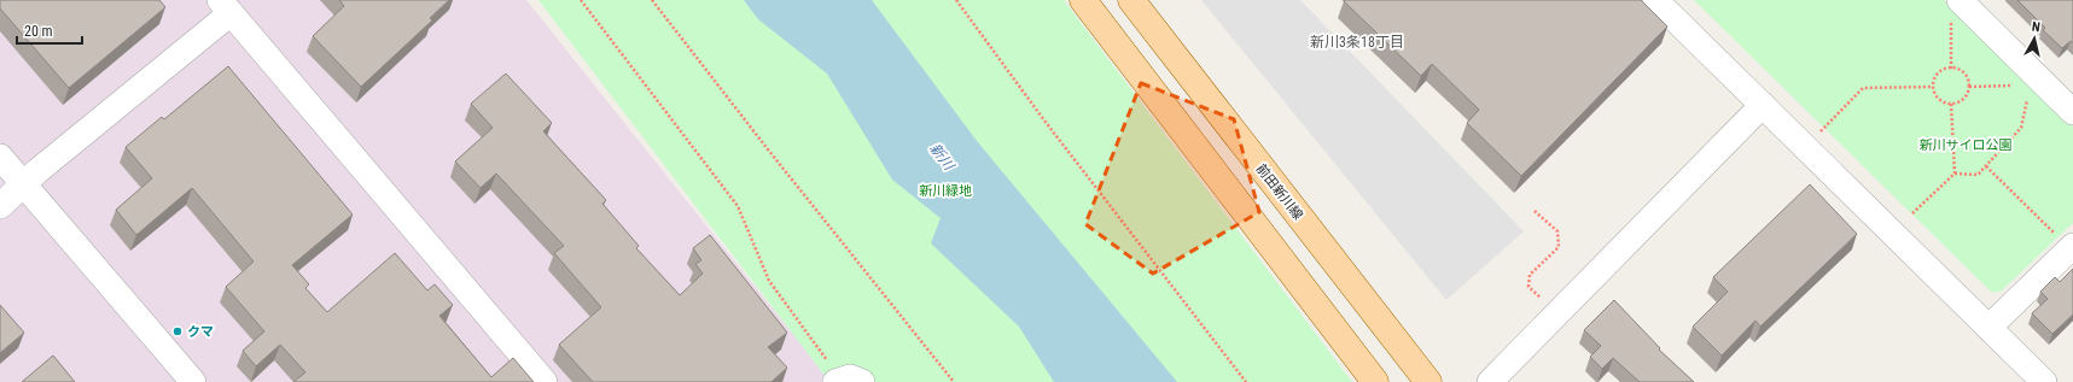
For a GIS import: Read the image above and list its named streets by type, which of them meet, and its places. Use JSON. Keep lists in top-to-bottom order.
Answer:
{
  "streets": {
    "main road": ["前田新川線"]
  },
  "districts": ["新川3条18丁目"],
  "water": ["新川"],
  "parks": ["新川サイロ公園", "新川緑地"],
  "places": ["クマ"],
  "scale_bar": "20 m",
  "north": "top"
}
